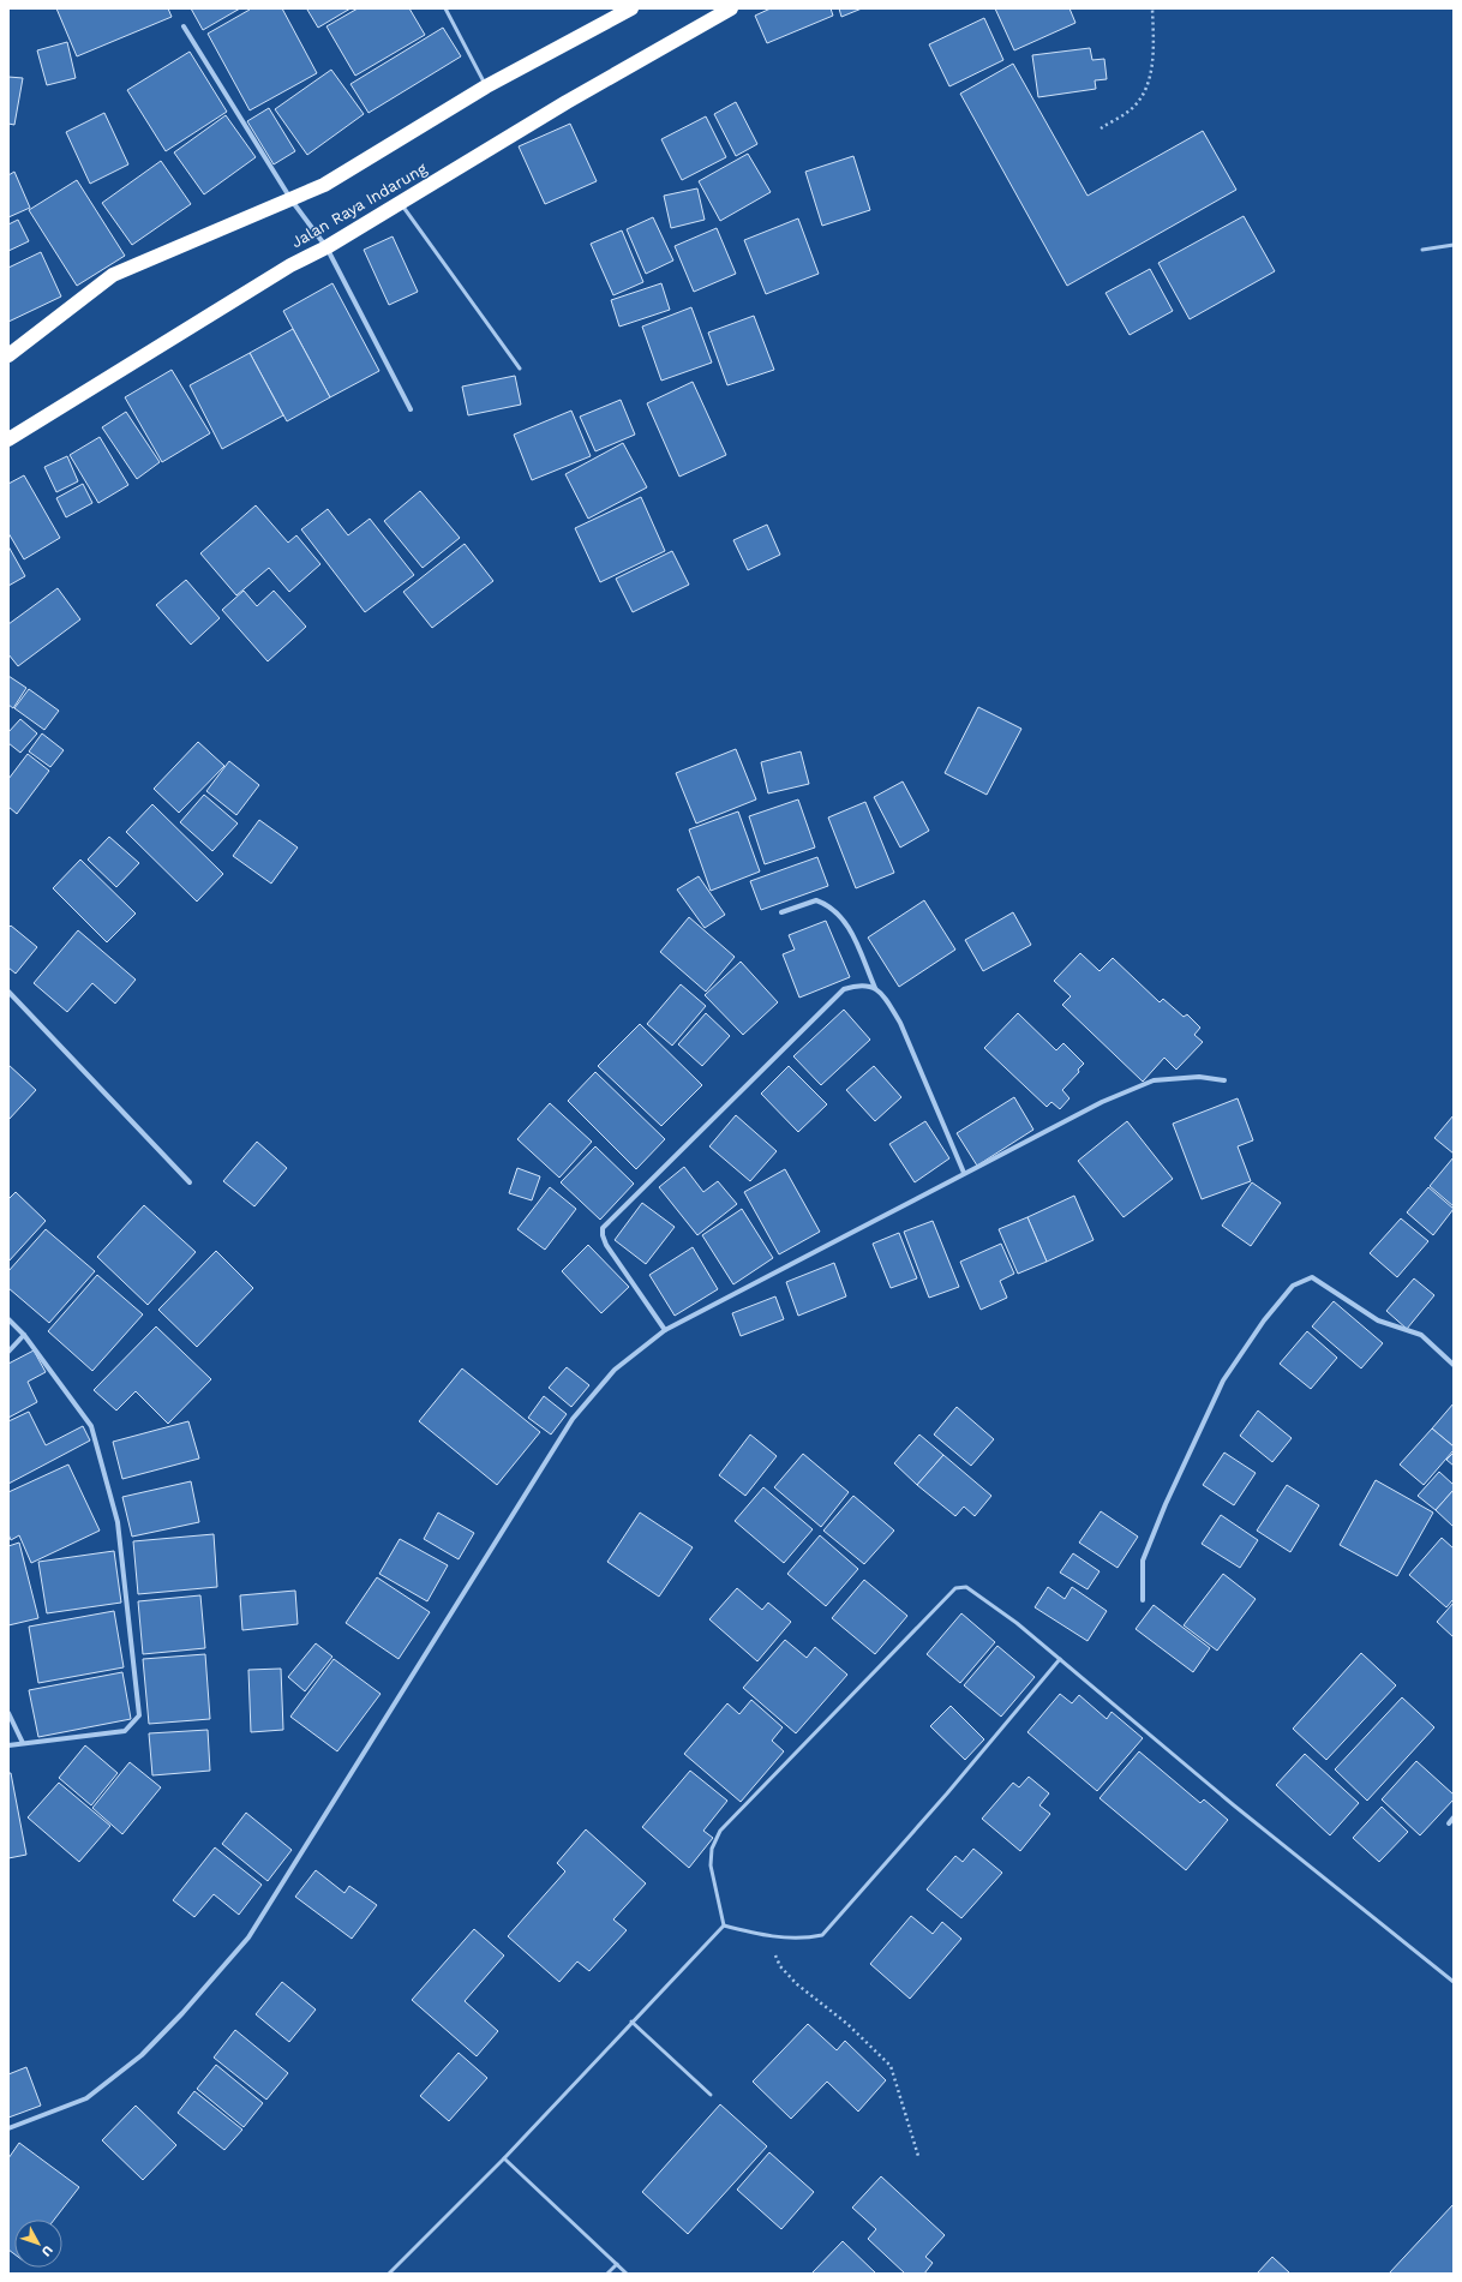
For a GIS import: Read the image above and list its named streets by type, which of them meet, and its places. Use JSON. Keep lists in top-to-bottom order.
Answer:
{
  "streets": {
    "highway": ["Jalan Raya Indarung"]
  },
  "north": "bottom right"
}
